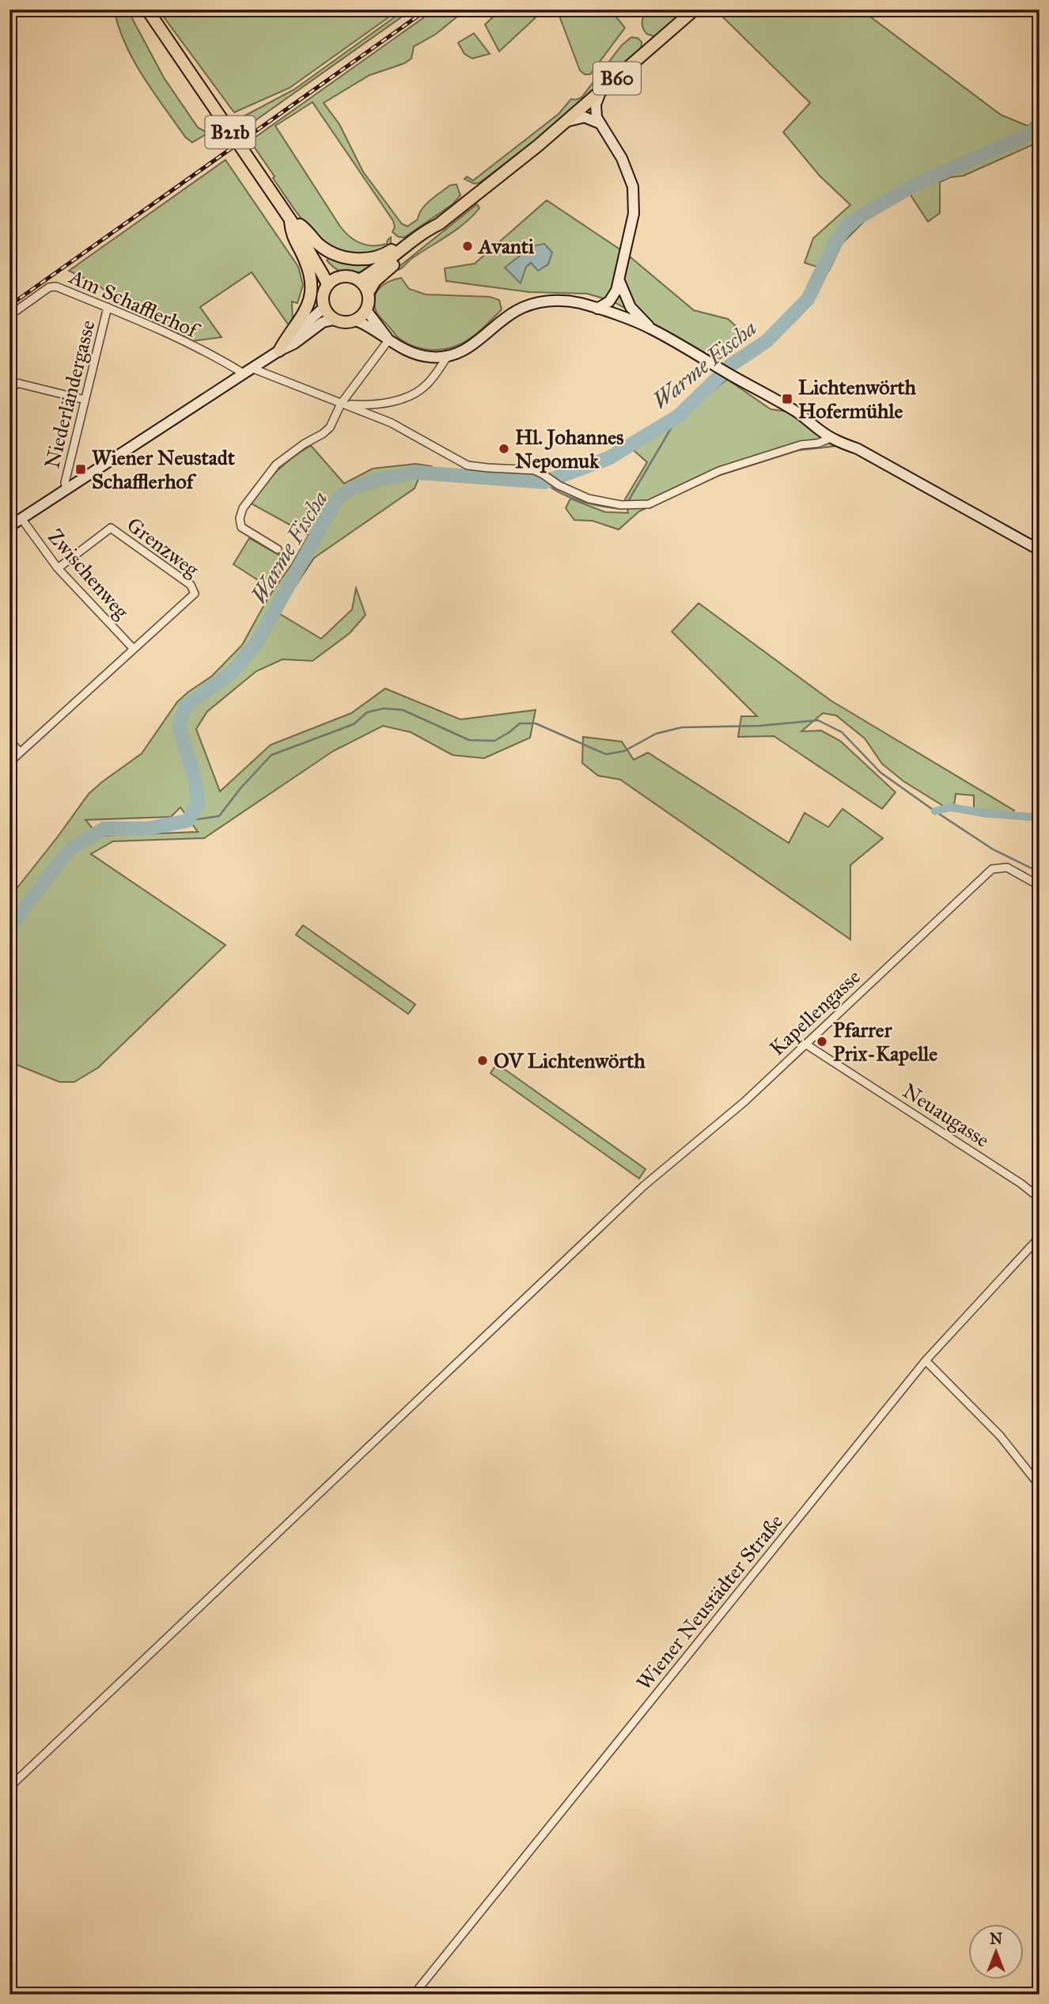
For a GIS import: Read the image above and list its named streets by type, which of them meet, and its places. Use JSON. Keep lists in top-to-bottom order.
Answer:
{
  "streets": {
    "main road": ["B60", "B21b"],
    "street": [
      "Am Schafflerhof",
      "Niederländergasse",
      "Grenzweg",
      "Zwischenweg",
      "Kapellengasse",
      "Neuaugasse",
      "Wiener Neustädter Straße"
    ]
  },
  "crossings": [
    ["B60", "B21b"],
    ["Am Schafflerhof", "Niederländergasse"],
    ["Grenzweg", "Zwischenweg"],
    ["Kapellengasse", "Neuaugasse"]
  ],
  "water": ["Warme Fischa"],
  "places": {
    "other": [
      "Avanti",
      "Hl. Johannes Nepomuk",
      "Pfarrer Prix-Kapelle",
      "OV Lichtenwörth"
    ],
    "transit": ["Lichtenwörth Hofermühle", "Wiener Neustadt Schafflerhof"]
  },
  "north": "top"
}
